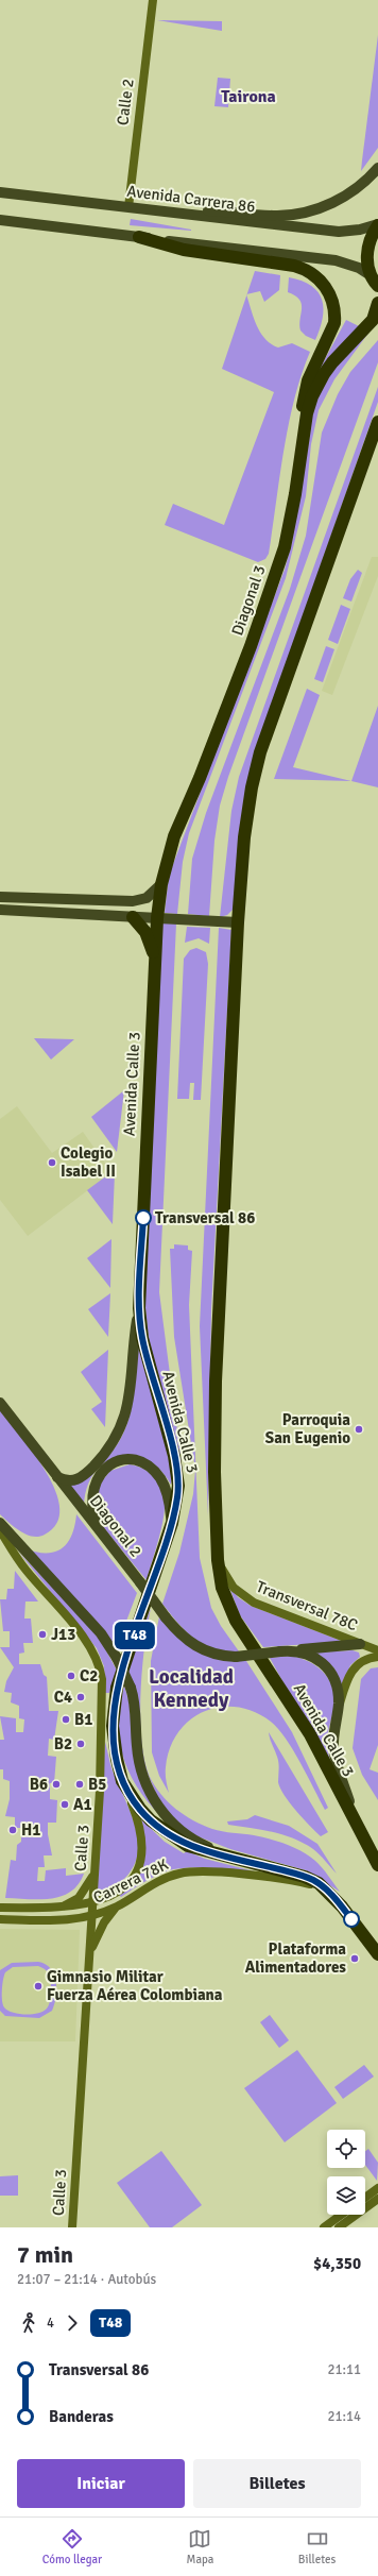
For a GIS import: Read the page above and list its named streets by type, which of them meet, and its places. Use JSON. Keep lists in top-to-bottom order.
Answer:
{
  "streets": {
    "highway": ["Diagonal 3", "Avenida Calle 3"],
    "main road": ["Avenida Carrera 86", "Diagonal 2"],
    "street": [
      "Calle 2",
      "Transversal 78C",
      "Calle 3",
      "Carrera 78K"
    ]
  },
  "crossings": [
    ["Calle 2", "Avenida Carrera 86"],
    ["Avenida Carrera 86", "Diagonal 3"],
    ["Diagonal 3", "Avenida Calle 3"],
    ["Avenida Calle 3", "Diagonal 2"],
    ["Avenida Calle 3", "Transversal 78C"],
    ["Avenida Calle 3", "Carrera 78K"],
    ["Calle 3", "Carrera 78K"]
  ],
  "districts": ["Tairona", "Localidad Kennedy"],
  "places": [
    "Colegio Isabel II",
    "Transversal 86",
    "Parroquia San Eugenio",
    "J13",
    "C2",
    "C4",
    "B1",
    "B2",
    "B6",
    "B5",
    "A1",
    "H1",
    "Plataforma Alimentadores",
    "Gimnasio Militar Fuerza Aérea Colombiana"
  ],
  "lines": ["bus line T48"],
  "page": {
    "on_map": "T48",
    "heading": ["7 min", "21:07 – 21:14 · Autobús", "$4,350"],
    "legs": ["4", "T48"],
    "list": [
      {
        "name": "Transversal 86",
        "value": "21:11"
      },
      {
        "name": "Banderas",
        "value": "21:14"
      }
    ],
    "buttons": ["Iniciar", "Billetes"],
    "tabs": ["Cómo llegar", "Mapa", "Billetes"]
  }
}
